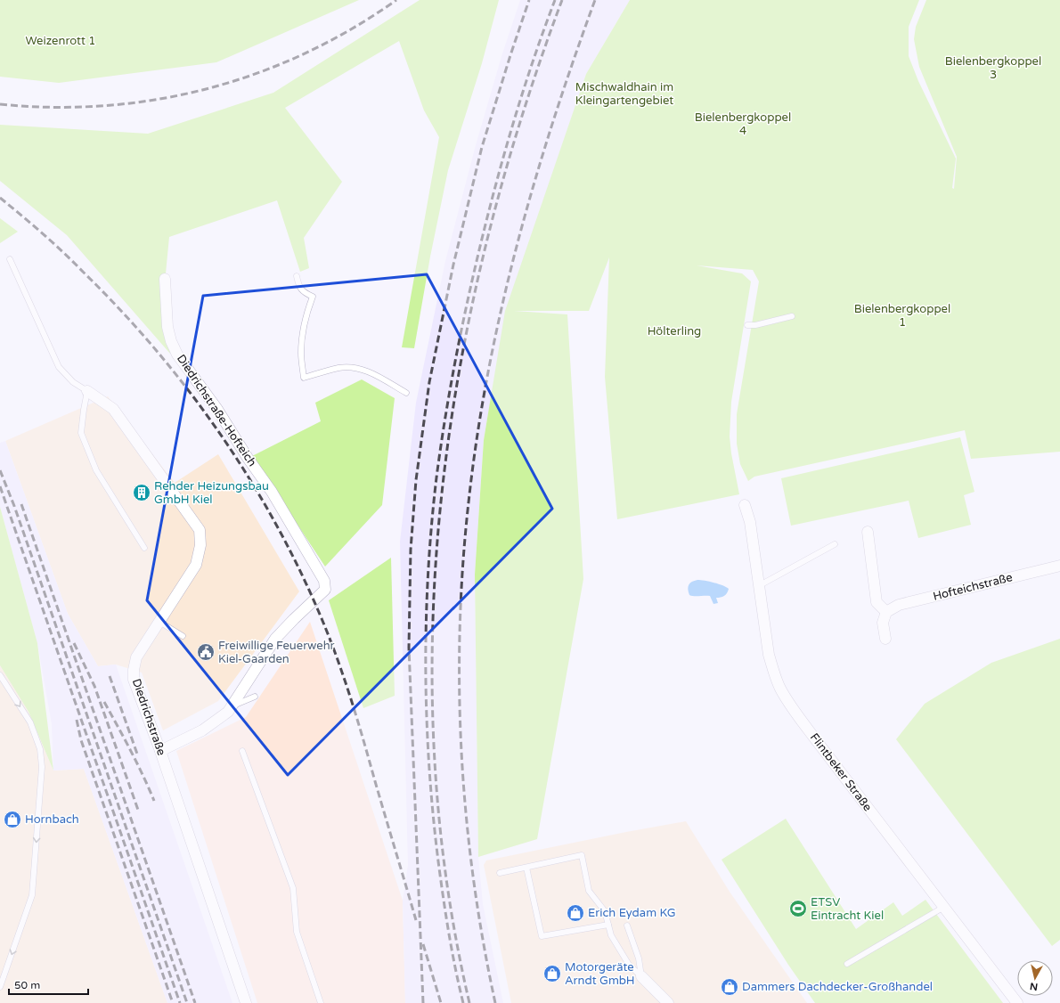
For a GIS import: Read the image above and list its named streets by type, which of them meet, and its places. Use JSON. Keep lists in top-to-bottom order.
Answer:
{
  "streets": {
    "street": [
      "Diedrichstraße-Hofteich",
      "Hofteichstraße",
      "Diedrichstraße",
      "Flintbeker Straße"
    ]
  },
  "crossings": [
    ["Diedrichstraße-Hofteich", "Diedrichstraße"]
  ],
  "parks": [
    "Weizenrott 1",
    "Bielenbergkoppel 3",
    "Mischwaldhain im Kleingartengebiet",
    "Bielenbergkoppel 4",
    "Bielenbergkoppel 1",
    "Hölterling"
  ],
  "places": {
    "building": ["Rehder Heizungsbau GmbH Kiel"],
    "public building": ["Freiwillige Feuerwehr Kiel-Gaarden"],
    "shop": [
      "Hornbach",
      "Erich Eydam KG",
      "Motorgeräte Arndt GmbH",
      "Dammers Dachdecker-Großhandel"
    ],
    "sports": ["ETSV Eintracht Kiel"]
  },
  "scale_bar": "50 m",
  "north": "bottom"
}
